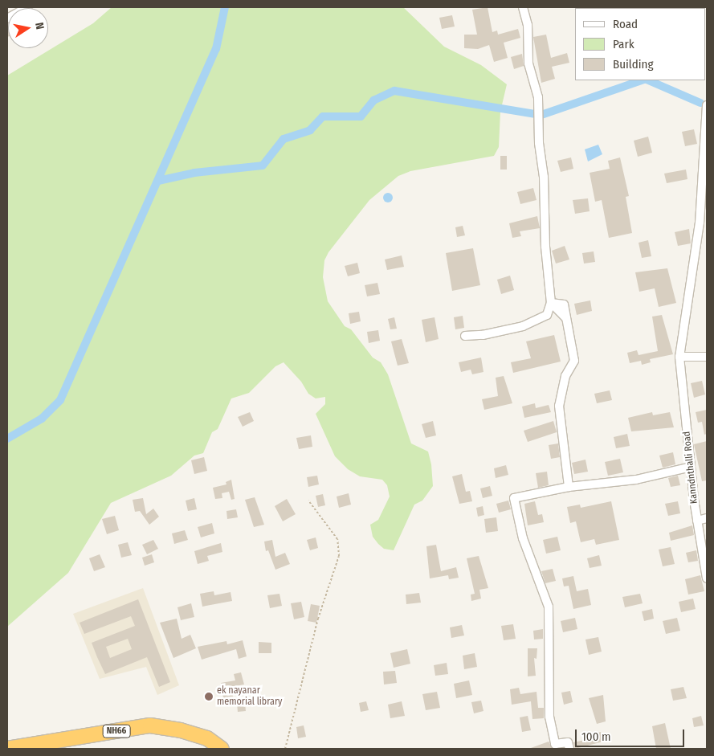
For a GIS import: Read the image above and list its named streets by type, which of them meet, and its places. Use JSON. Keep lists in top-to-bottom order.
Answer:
{
  "streets": {
    "highway": ["NH66"],
    "street": ["Kanndnthalli Road"]
  },
  "places": ["ek nayanar memorial library"],
  "legend": ["Road", "Park", "Building"],
  "scale_bar": "100 m",
  "north": "right"
}
